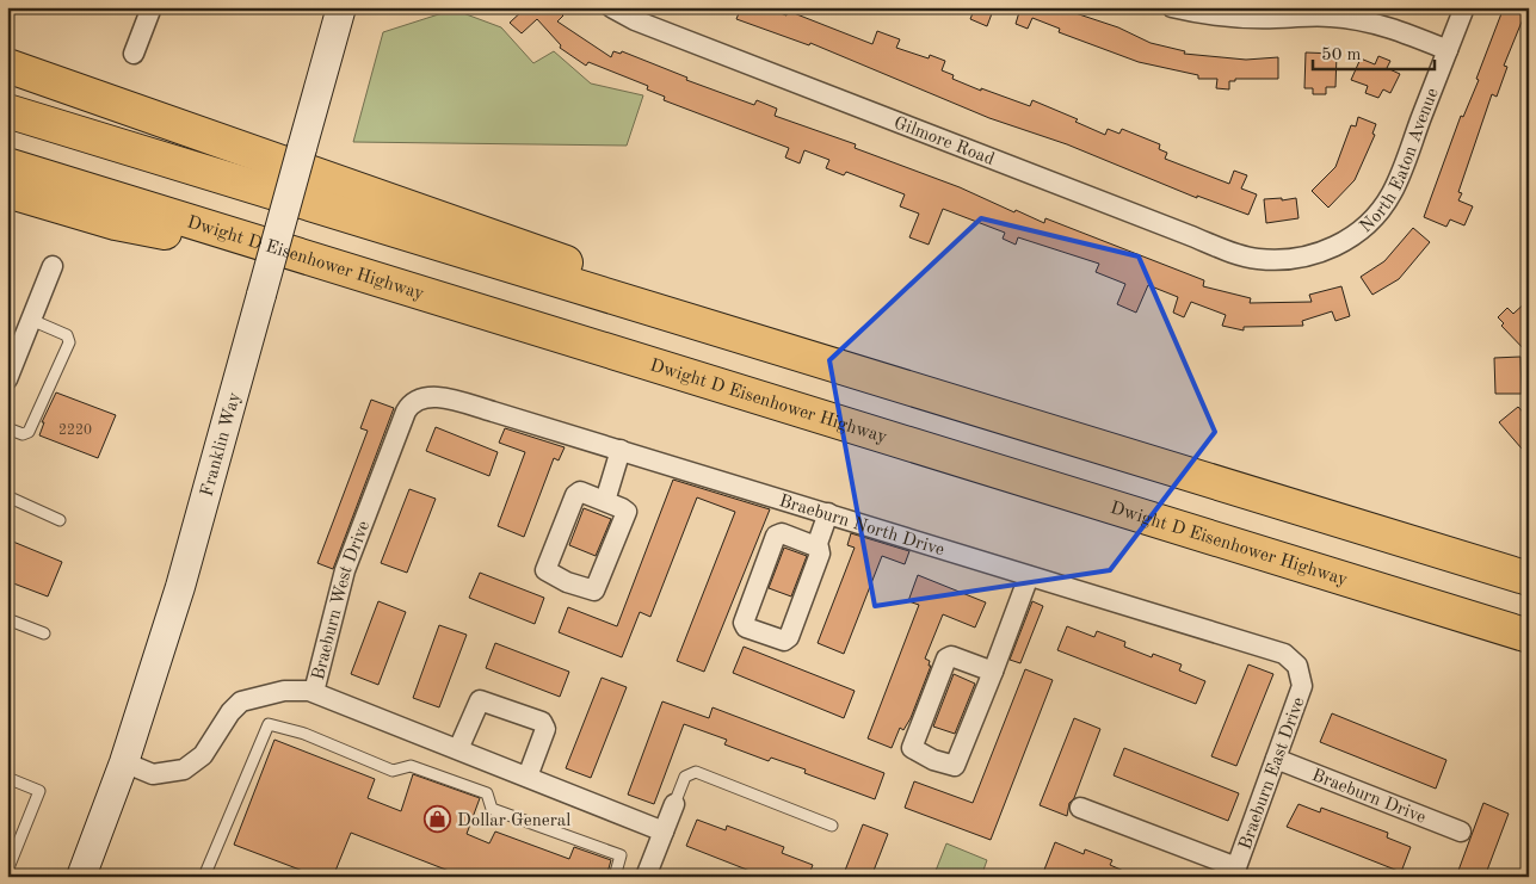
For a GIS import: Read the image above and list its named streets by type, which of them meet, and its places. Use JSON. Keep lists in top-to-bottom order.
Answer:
{
  "streets": {
    "highway": ["Dwight D Eisenhower Highway"],
    "main road": ["Franklin Way"],
    "street": [
      "Gilmore Road",
      "North Eaton Avenue",
      "Braeburn North Drive",
      "Braeburn West Drive",
      "Braeburn East Drive",
      "Braeburn Drive"
    ]
  },
  "crossings": [
    ["Gilmore Road", "North Eaton Avenue"],
    ["Franklin Way", "Braeburn West Drive"],
    ["Braeburn North Drive", "Braeburn West Drive"],
    ["Braeburn North Drive", "Braeburn East Drive"],
    ["Braeburn East Drive", "Braeburn Drive"]
  ],
  "places": {
    "shop": ["Dollar General"]
  },
  "house_numbers": ["2220"],
  "scale_bar": "50 m"
}
